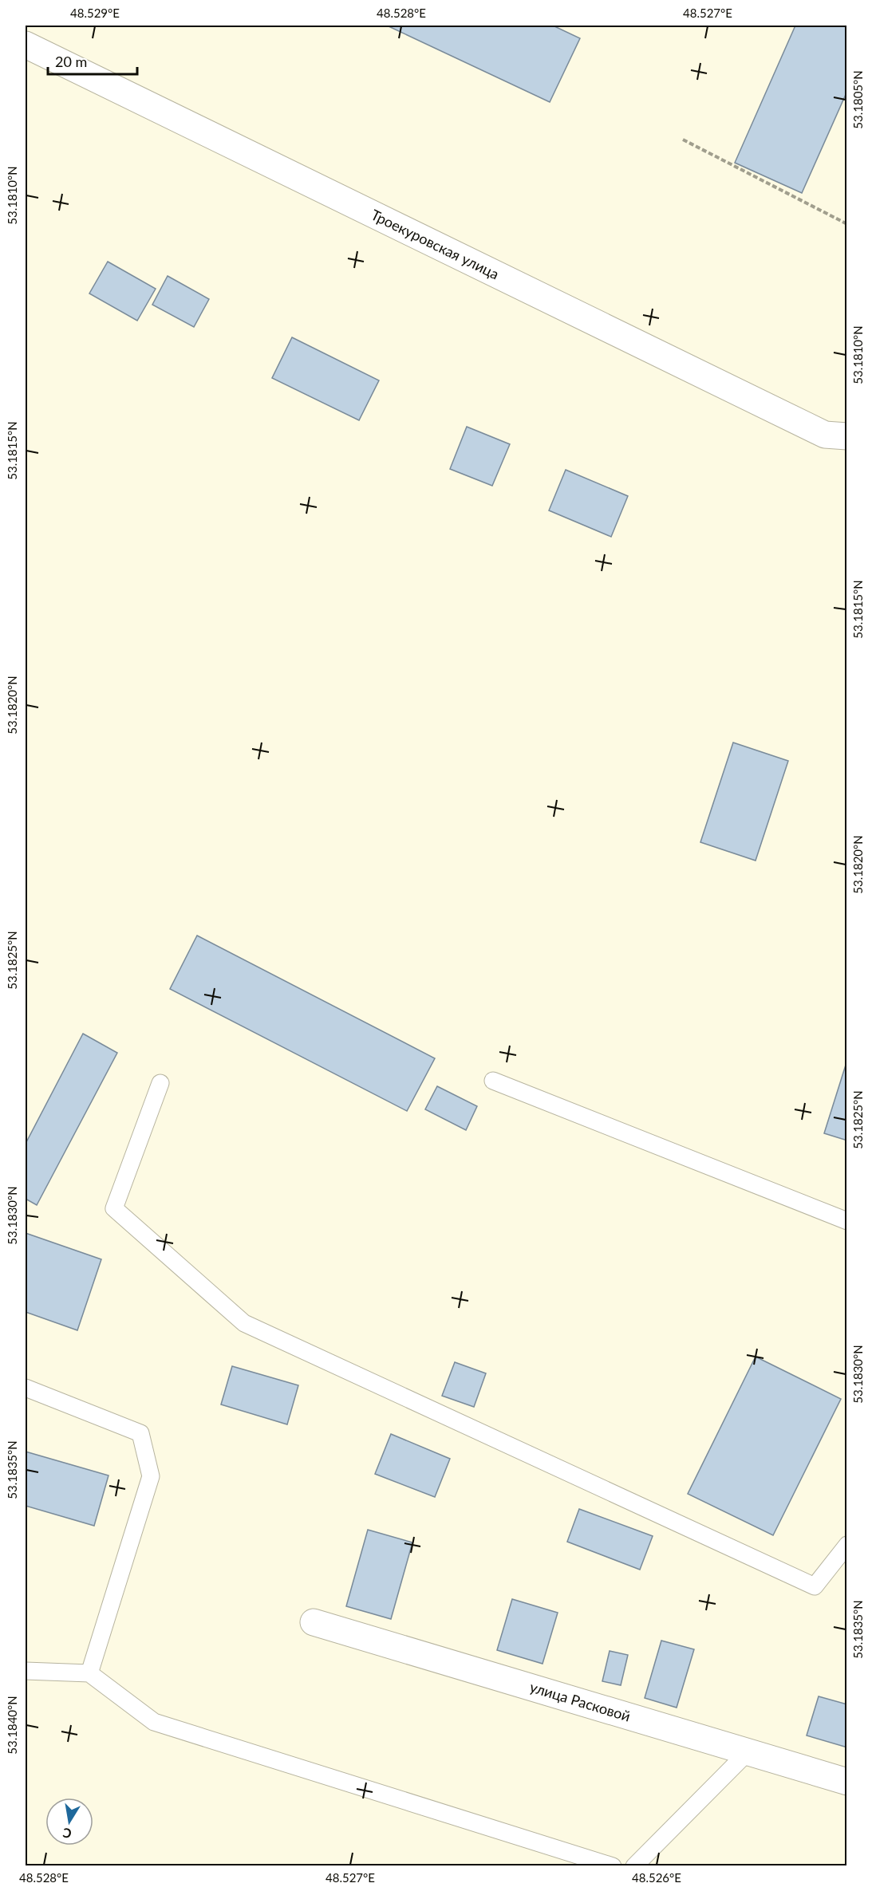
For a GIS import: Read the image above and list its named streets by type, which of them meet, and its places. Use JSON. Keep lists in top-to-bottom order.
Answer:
{
  "streets": {
    "street": ["Троекуровская улица", "улица Расковой"]
  },
  "scale_bar": "20 m",
  "north": "bottom",
  "coordinates": [
    "48.529°E",
    "48.528°E",
    "48.527°E",
    "53.1805°N",
    "53.1810°N",
    "53.1815°N",
    "53.1820°N",
    "53.1825°N",
    "53.1830°N",
    "53.1835°N",
    "53.1840°N",
    "48.526°E"
  ]
}
